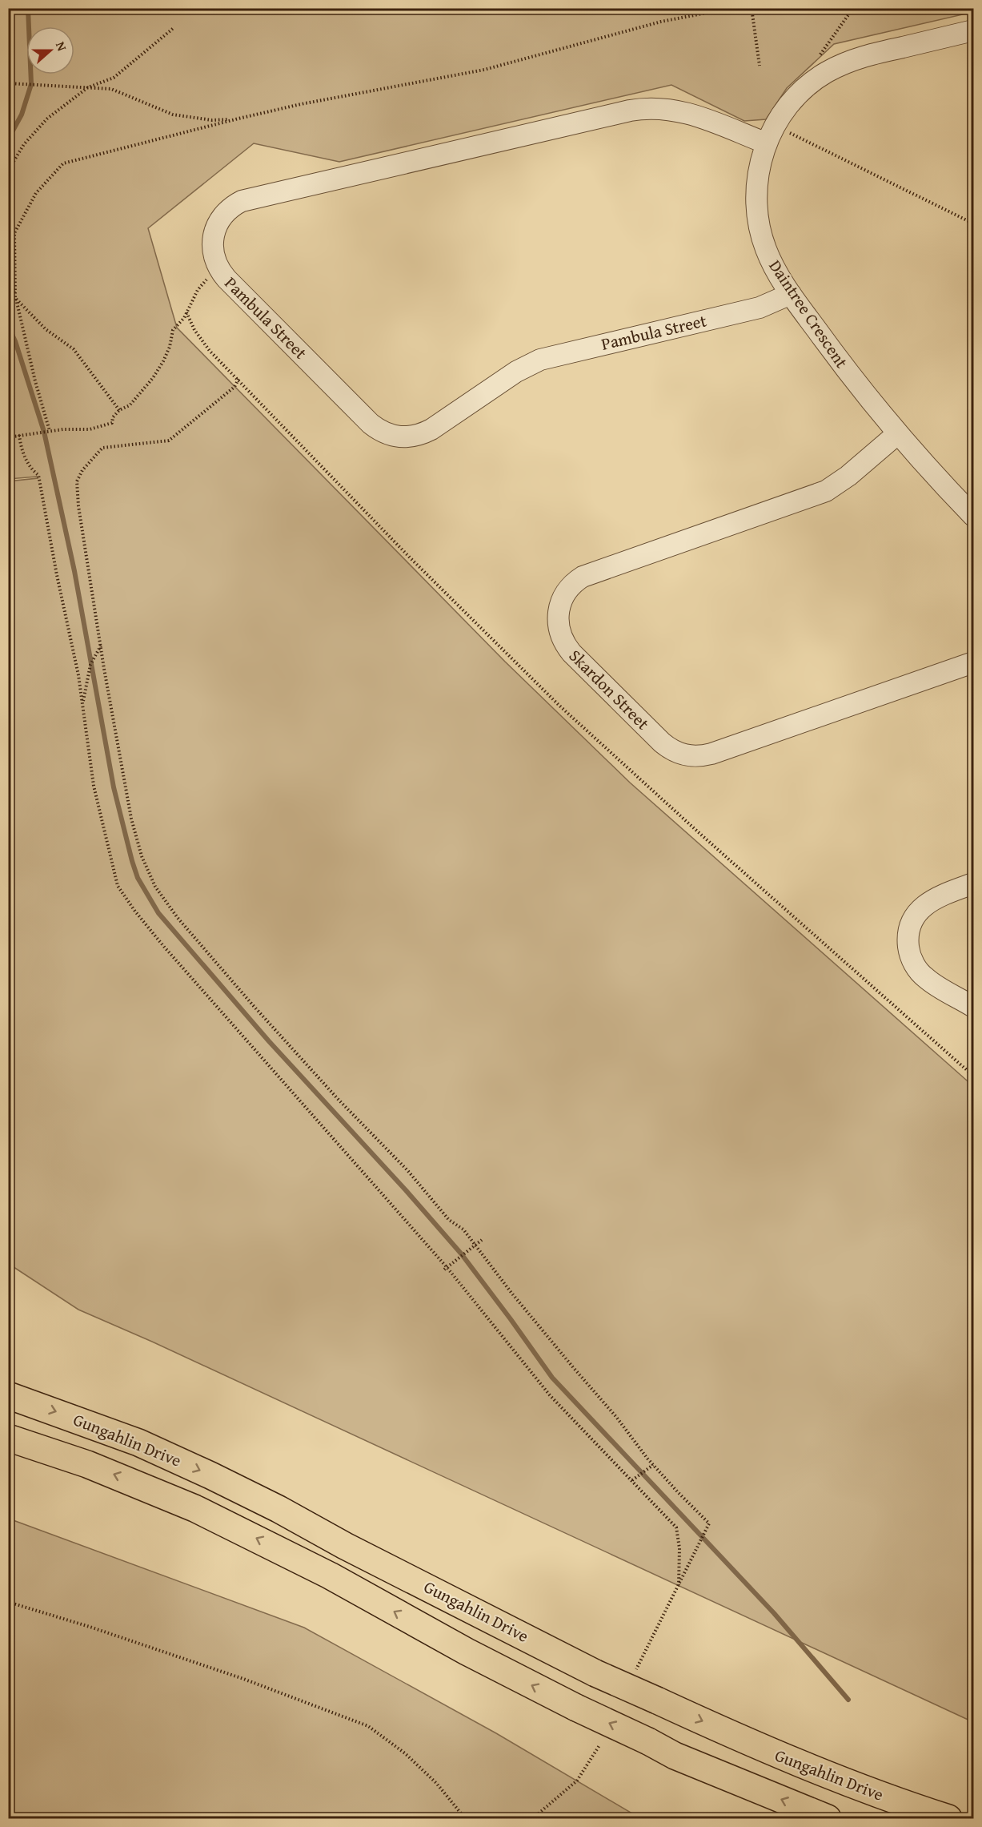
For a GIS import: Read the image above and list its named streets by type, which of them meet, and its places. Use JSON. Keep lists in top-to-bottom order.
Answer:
{
  "streets": {
    "highway": ["Gungahlin Drive"],
    "street": ["Daintree Crescent", "Pambula Street", "Skardon Street"]
  },
  "crossings": [
    ["Daintree Crescent", "Pambula Street"],
    ["Daintree Crescent", "Skardon Street"]
  ],
  "north": "right"
}
